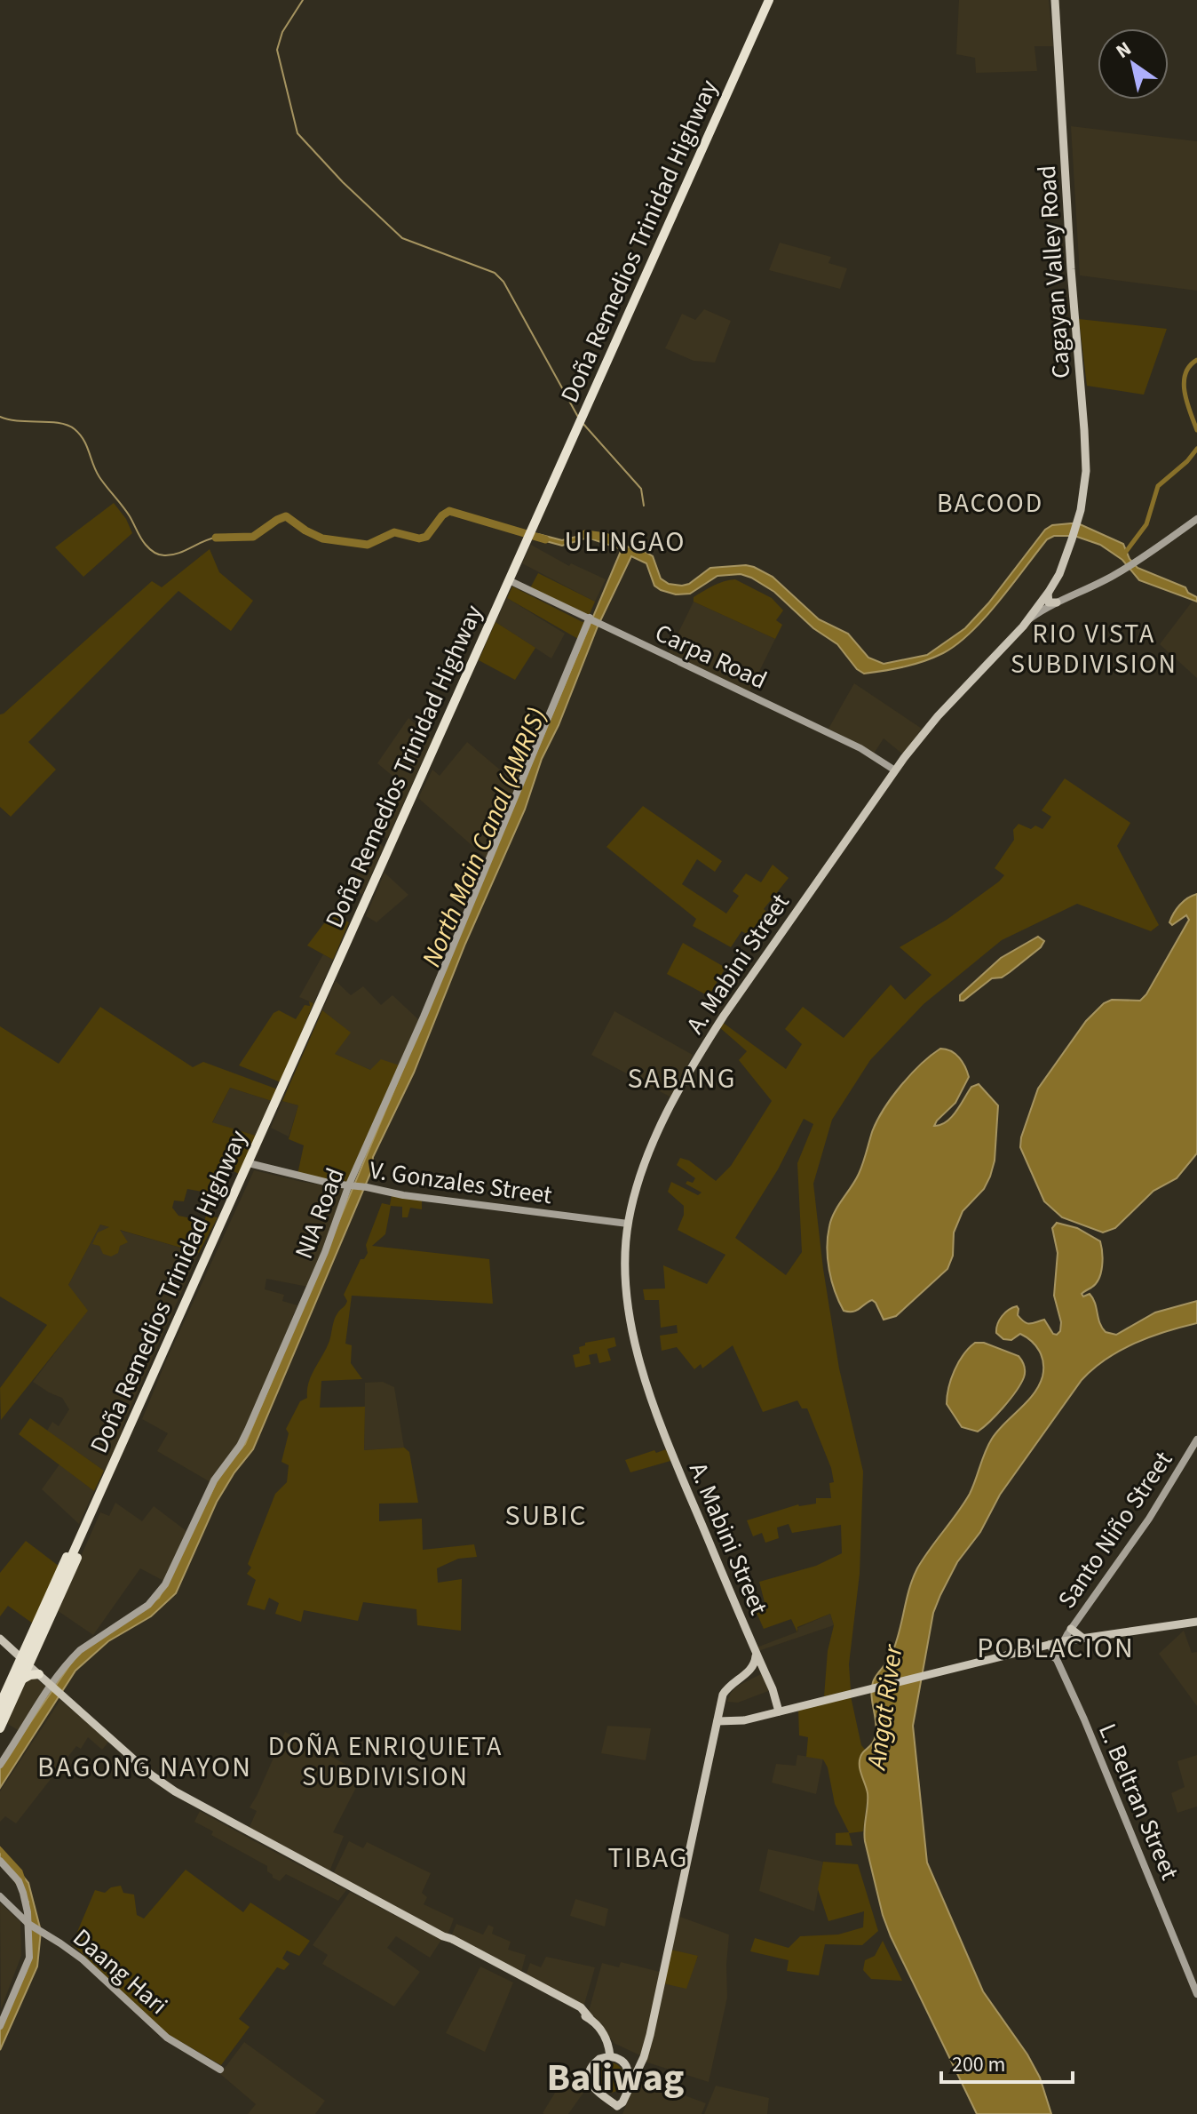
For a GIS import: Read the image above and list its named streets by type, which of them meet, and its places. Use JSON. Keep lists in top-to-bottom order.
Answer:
{
  "streets": {
    "highway": ["Doña Remedios Trinidad Highway"],
    "main road": ["Cagayan Valley Road", "A. Mabini Street"],
    "street": [
      "Carpa Road",
      "V. Gonzales Street",
      "NIA Road",
      "Santo Niño Street",
      "L. Beltran Street",
      "Daang Hari"
    ]
  },
  "crossings": [
    ["Doña Remedios Trinidad Highway", "Carpa Road"],
    ["Doña Remedios Trinidad Highway", "V. Gonzales Street"],
    ["Cagayan Valley Road", "A. Mabini Street"],
    ["Carpa Road", "A. Mabini Street"],
    ["Carpa Road", "NIA Road"],
    ["A. Mabini Street", "V. Gonzales Street"],
    ["V. Gonzales Street", "NIA Road"],
    ["Santo Niño Street", "L. Beltran Street"]
  ],
  "districts": [
    "BACOOD",
    "ULINGAO",
    "RIO VISTA SUBDIVISION",
    "SABANG",
    "SUBIC",
    "POBLACION",
    "DOÑA ENRIQUIETA SUBDIVISION",
    "BAGONG NAYON",
    "TIBAG",
    "Baliwag"
  ],
  "water": ["North Main Canal (AMRIS)", "Angat River"],
  "scale_bar": "200 m",
  "north": "top left"
}
